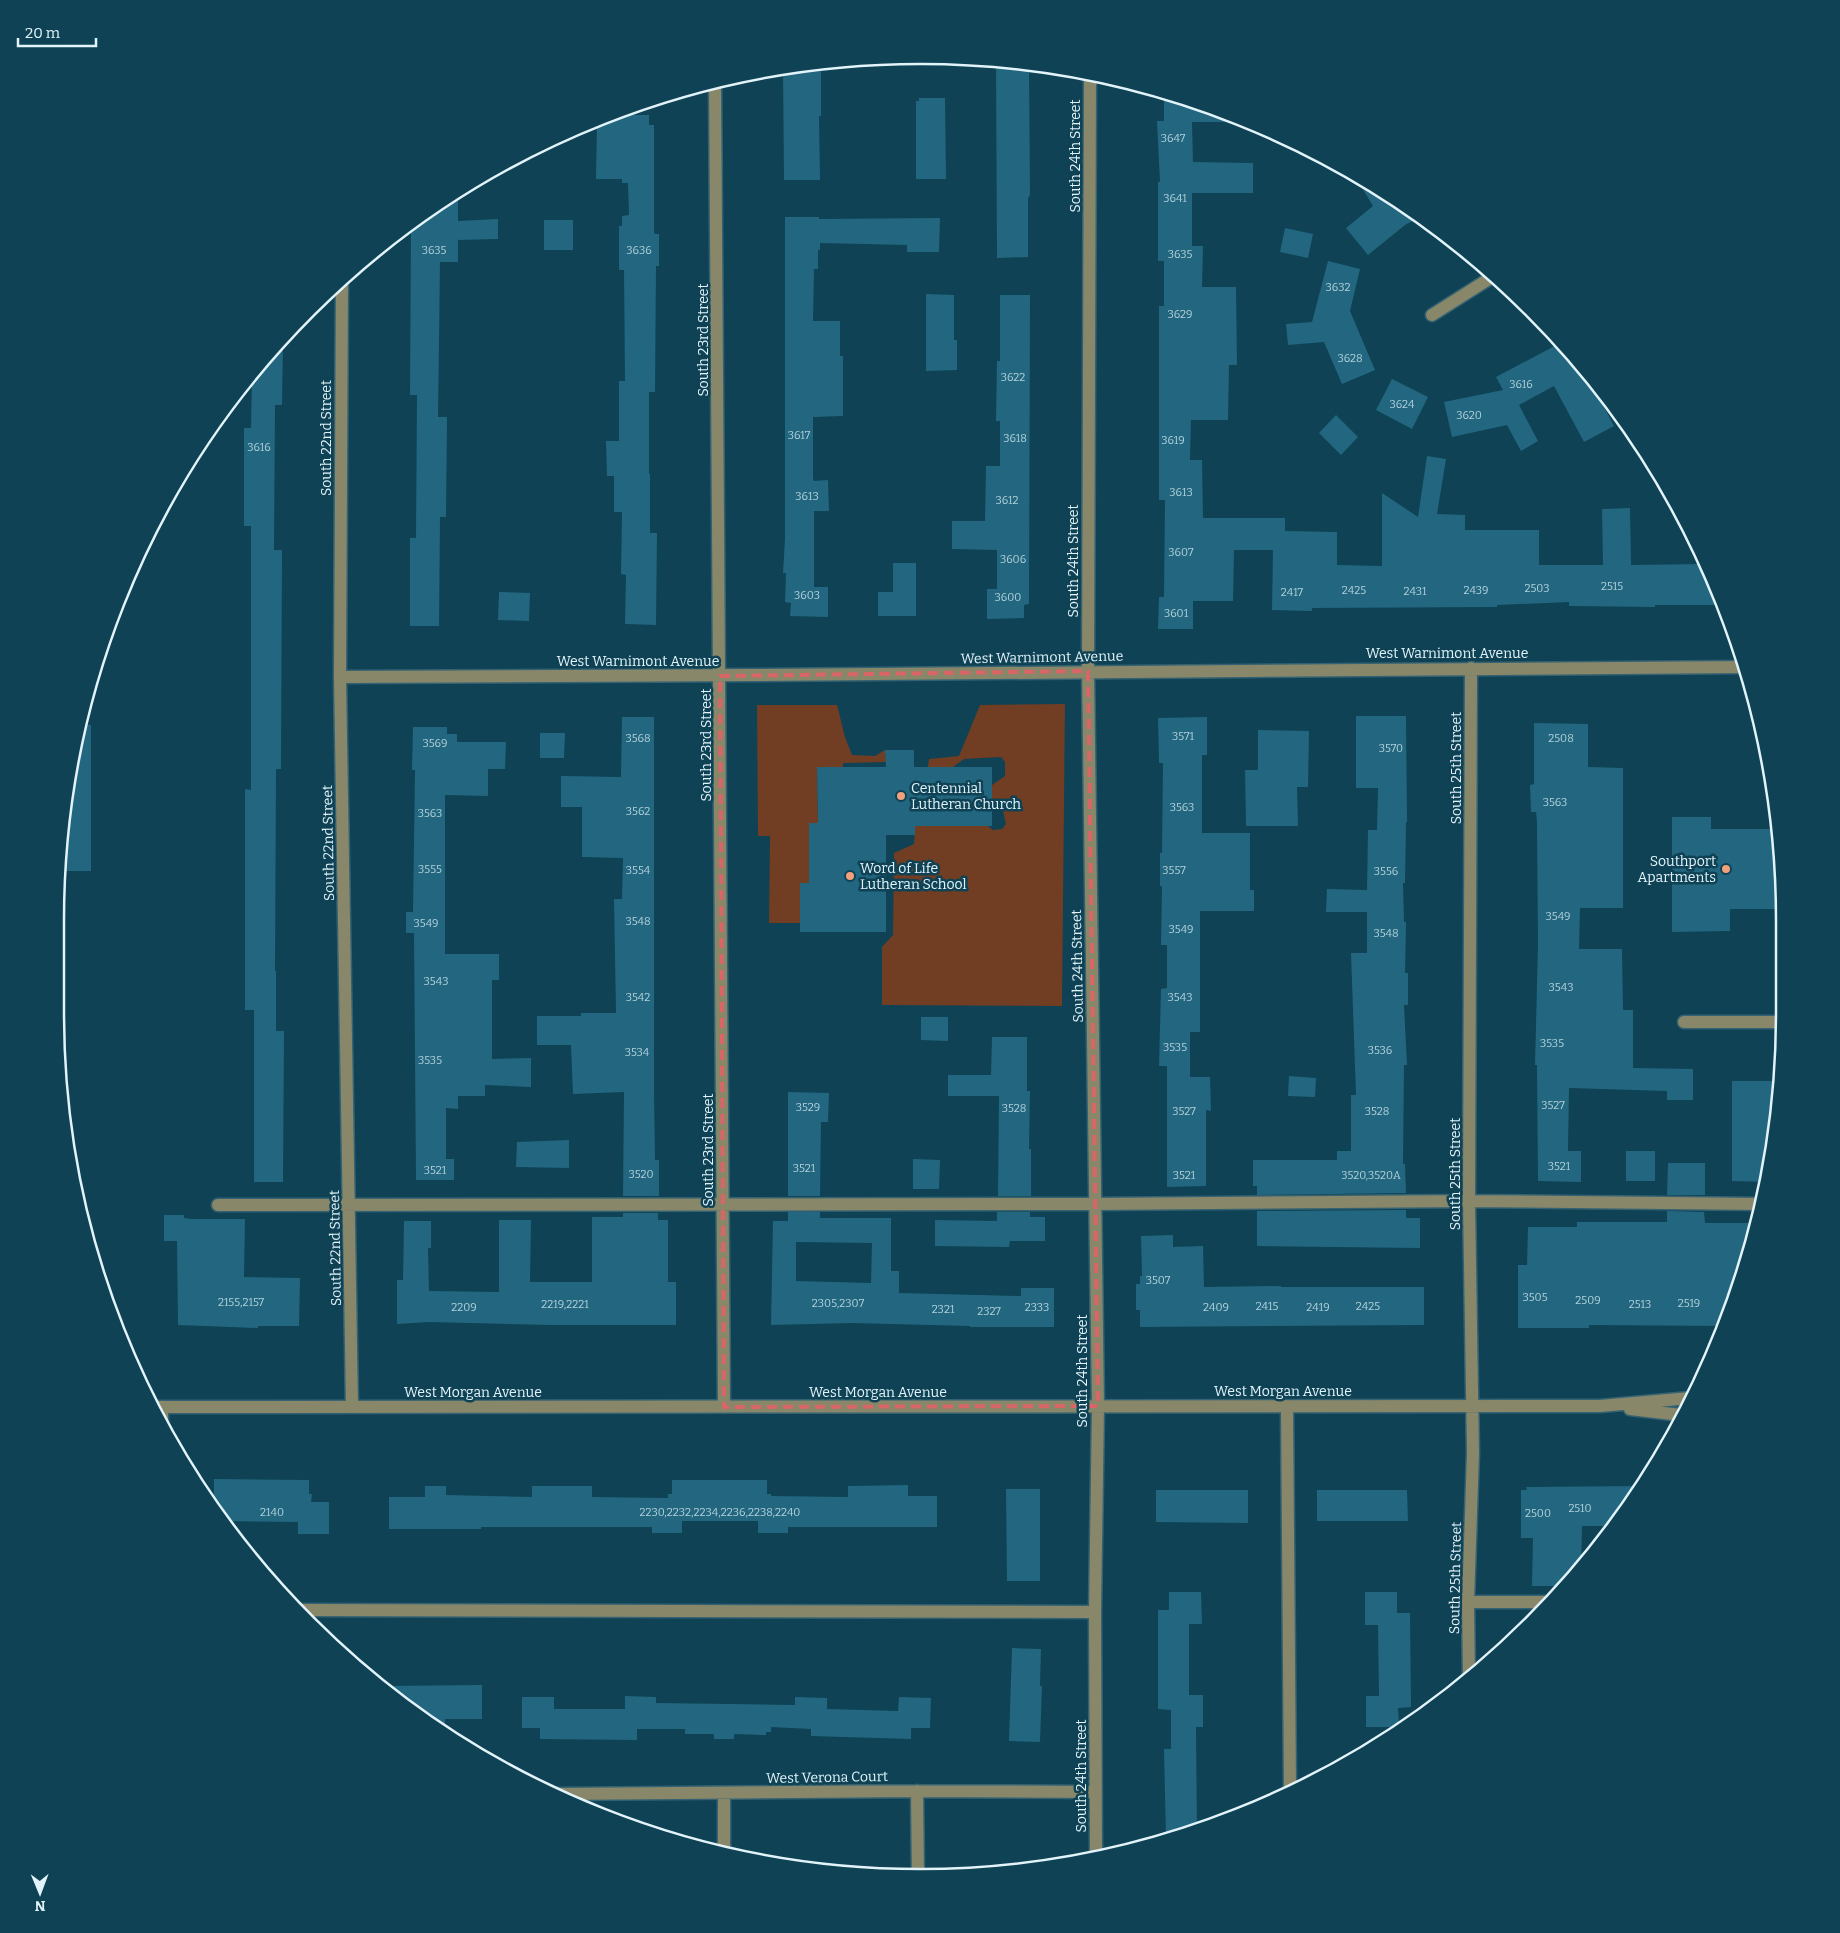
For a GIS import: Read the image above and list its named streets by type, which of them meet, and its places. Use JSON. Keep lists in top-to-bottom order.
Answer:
{
  "streets": {
    "street": [
      "South 24th Street",
      "South 23rd Street",
      "South 22nd Street",
      "West Warnimont Avenue",
      "South 25th Street",
      "West Morgan Avenue",
      "West Verona Court"
    ]
  },
  "crossings": [
    ["South 24th Street", "West Warnimont Avenue"],
    ["South 24th Street", "West Morgan Avenue"],
    ["South 24th Street", "West Verona Court"],
    ["South 23rd Street", "West Warnimont Avenue"],
    ["South 23rd Street", "West Morgan Avenue"],
    ["South 22nd Street", "West Warnimont Avenue"],
    ["South 22nd Street", "West Morgan Avenue"],
    ["West Warnimont Avenue", "South 25th Street"],
    ["South 25th Street", "West Morgan Avenue"]
  ],
  "places": ["Centennial Lutheran Church", "Southport Apartments", "Word of Life Lutheran School"],
  "house_numbers": [
    "3647",
    "3641",
    "3635",
    "3636",
    "3635",
    "3632",
    "3629",
    "3628",
    "3622",
    "3616",
    "3624",
    "3620",
    "3617",
    "3618",
    "3619",
    "3616",
    "3613",
    "3613",
    "3612",
    "3607",
    "3606",
    "2515",
    "2503",
    "2425",
    "2439",
    "2431",
    "2417",
    "3603",
    "3600",
    "3601",
    "3571",
    "3568",
    "2508",
    "3569",
    "3570",
    "3563",
    "3563",
    "3562",
    "3563",
    "3555",
    "3554",
    "3557",
    "3556",
    "3549",
    "3548",
    "3549",
    "3549",
    "3548",
    "3543",
    "3543",
    "3542",
    "3543",
    "3535",
    "3535",
    "3536",
    "3534",
    "3535",
    "3527",
    "3529",
    "3528",
    "3527",
    "3528",
    "3521",
    "3521",
    "3521",
    "3520",
    "3521",
    "3520,3520A",
    "3507",
    "3505",
    "2509",
    "2155,2157",
    "2305,2307",
    "2519",
    "2219,2221",
    "2513",
    "2415",
    "2425",
    "2209",
    "2333",
    "2409",
    "2419",
    "2321",
    "2327",
    "2510",
    "2140",
    "2230,2232,2234,2236,2238,2240",
    "2500"
  ],
  "scale_bar": "20 m",
  "north": "bottom"
}
